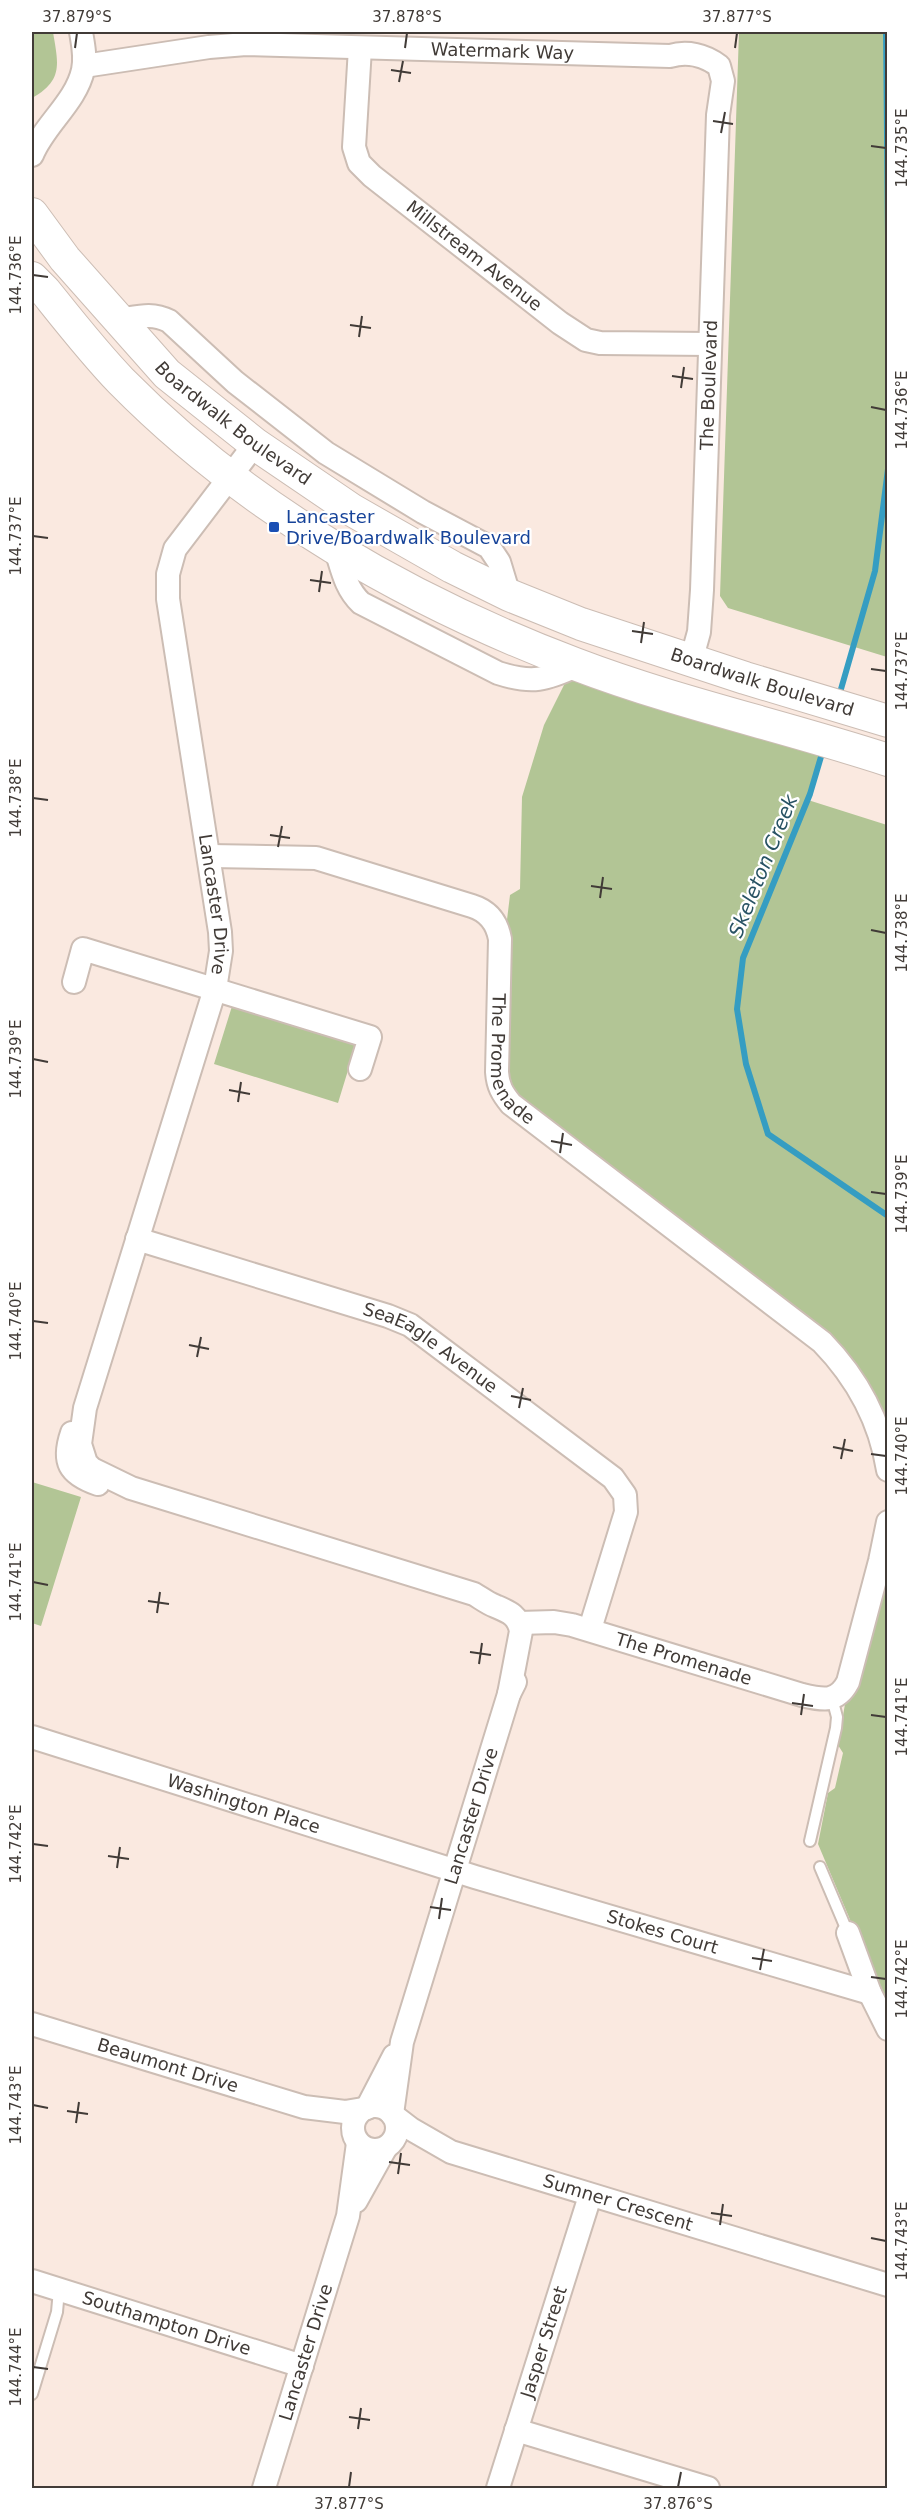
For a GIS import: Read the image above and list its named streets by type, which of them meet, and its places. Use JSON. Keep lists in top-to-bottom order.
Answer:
{
  "streets": {
    "main road": ["Boardwalk Boulevard"],
    "street": [
      "Watermark Way",
      "Millstream Avenue",
      "The Boulevard",
      "Lancaster Drive",
      "The Promenade",
      "SeaEagle Avenue",
      "Washington Place",
      "Stokes Court",
      "Beaumont Drive",
      "Sumner Crescent",
      "Southampton Drive",
      "Jasper Street"
    ]
  },
  "crossings": [
    ["Watermark Way", "Millstream Avenue"],
    ["Watermark Way", "The Boulevard"],
    ["Millstream Avenue", "The Boulevard"],
    ["The Boulevard", "Boardwalk Boulevard"],
    ["Boardwalk Boulevard", "Lancaster Drive"],
    ["Lancaster Drive", "The Promenade"],
    ["Lancaster Drive", "SeaEagle Avenue"],
    ["Lancaster Drive", "Washington Place"],
    ["Lancaster Drive", "Stokes Court"],
    ["Lancaster Drive", "Sumner Crescent"],
    ["Lancaster Drive", "Southampton Drive"],
    ["The Promenade", "SeaEagle Avenue"],
    ["Washington Place", "Stokes Court"],
    ["Sumner Crescent", "Jasper Street"]
  ],
  "water": ["Skeleton Creek"],
  "places": {
    "transit": ["Lancaster Drive/Boardwalk Boulevard"]
  },
  "coordinates": [
    "37.879°S",
    "37.878°S",
    "37.877°S",
    "144.735°E",
    "144.736°E",
    "144.737°E",
    "144.738°E",
    "144.739°E",
    "144.740°E",
    "144.741°E",
    "144.742°E",
    "144.743°E",
    "144.744°E",
    "37.876°S"
  ]
}
